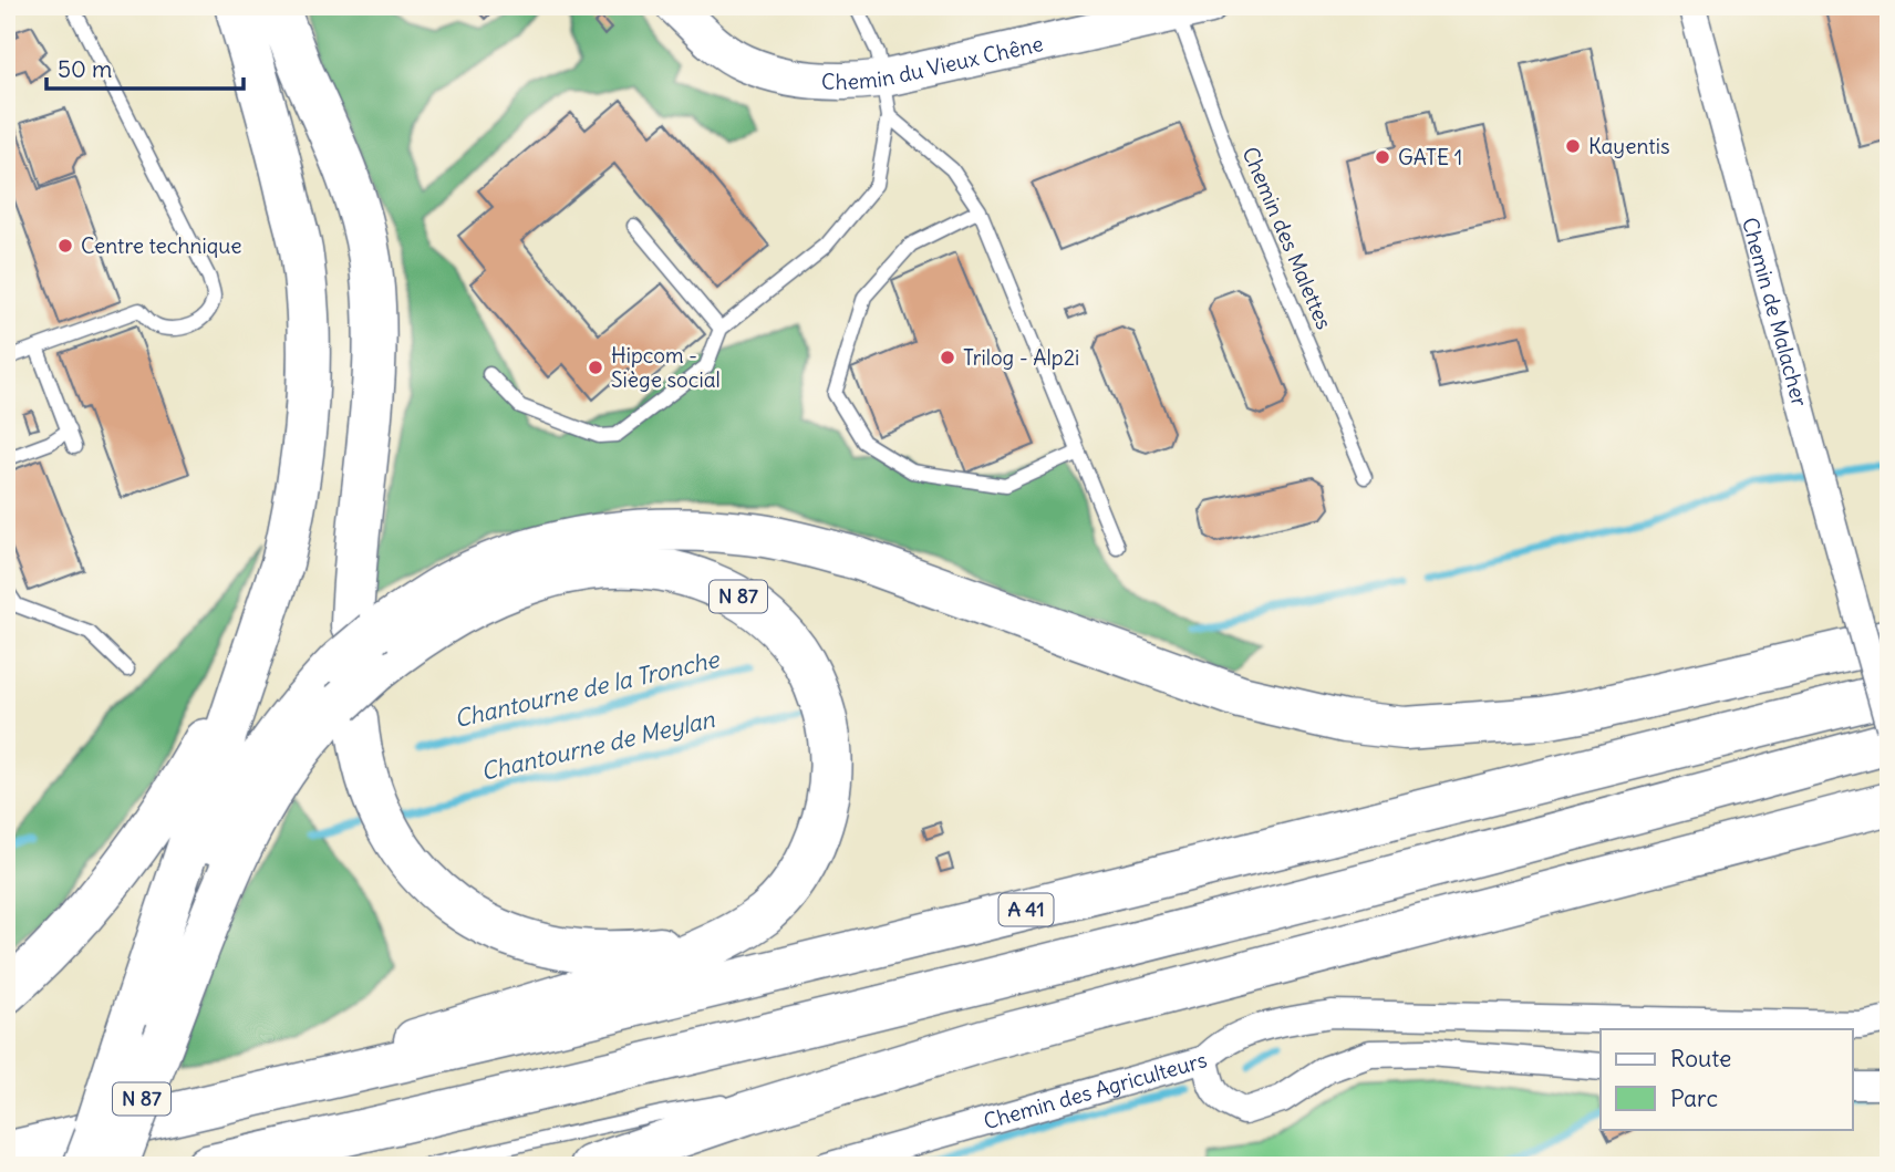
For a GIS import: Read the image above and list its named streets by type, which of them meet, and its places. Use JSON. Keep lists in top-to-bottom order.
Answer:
{
  "streets": {
    "highway": ["N 87", "A 41"],
    "main road": ["Chemin du Vieux Chêne"],
    "street": ["Chemin de Malacher", "Chemin des Agriculteurs"],
    "lane": ["Chemin des Malettes"]
  },
  "crossings": [
    ["Chemin du Vieux Chêne", "Chemin des Malettes"],
    ["N 87", "A 41"]
  ],
  "water": ["Chantourne de la Tronche", "Chantourne de Meylan"],
  "places": [
    "Kayentis",
    "GATE 1",
    "Centre technique",
    "Trilog - Alp2i",
    "Hipcom - Siège social"
  ],
  "legend": ["Route", "Parc"],
  "scale_bar": "50 m"
}
